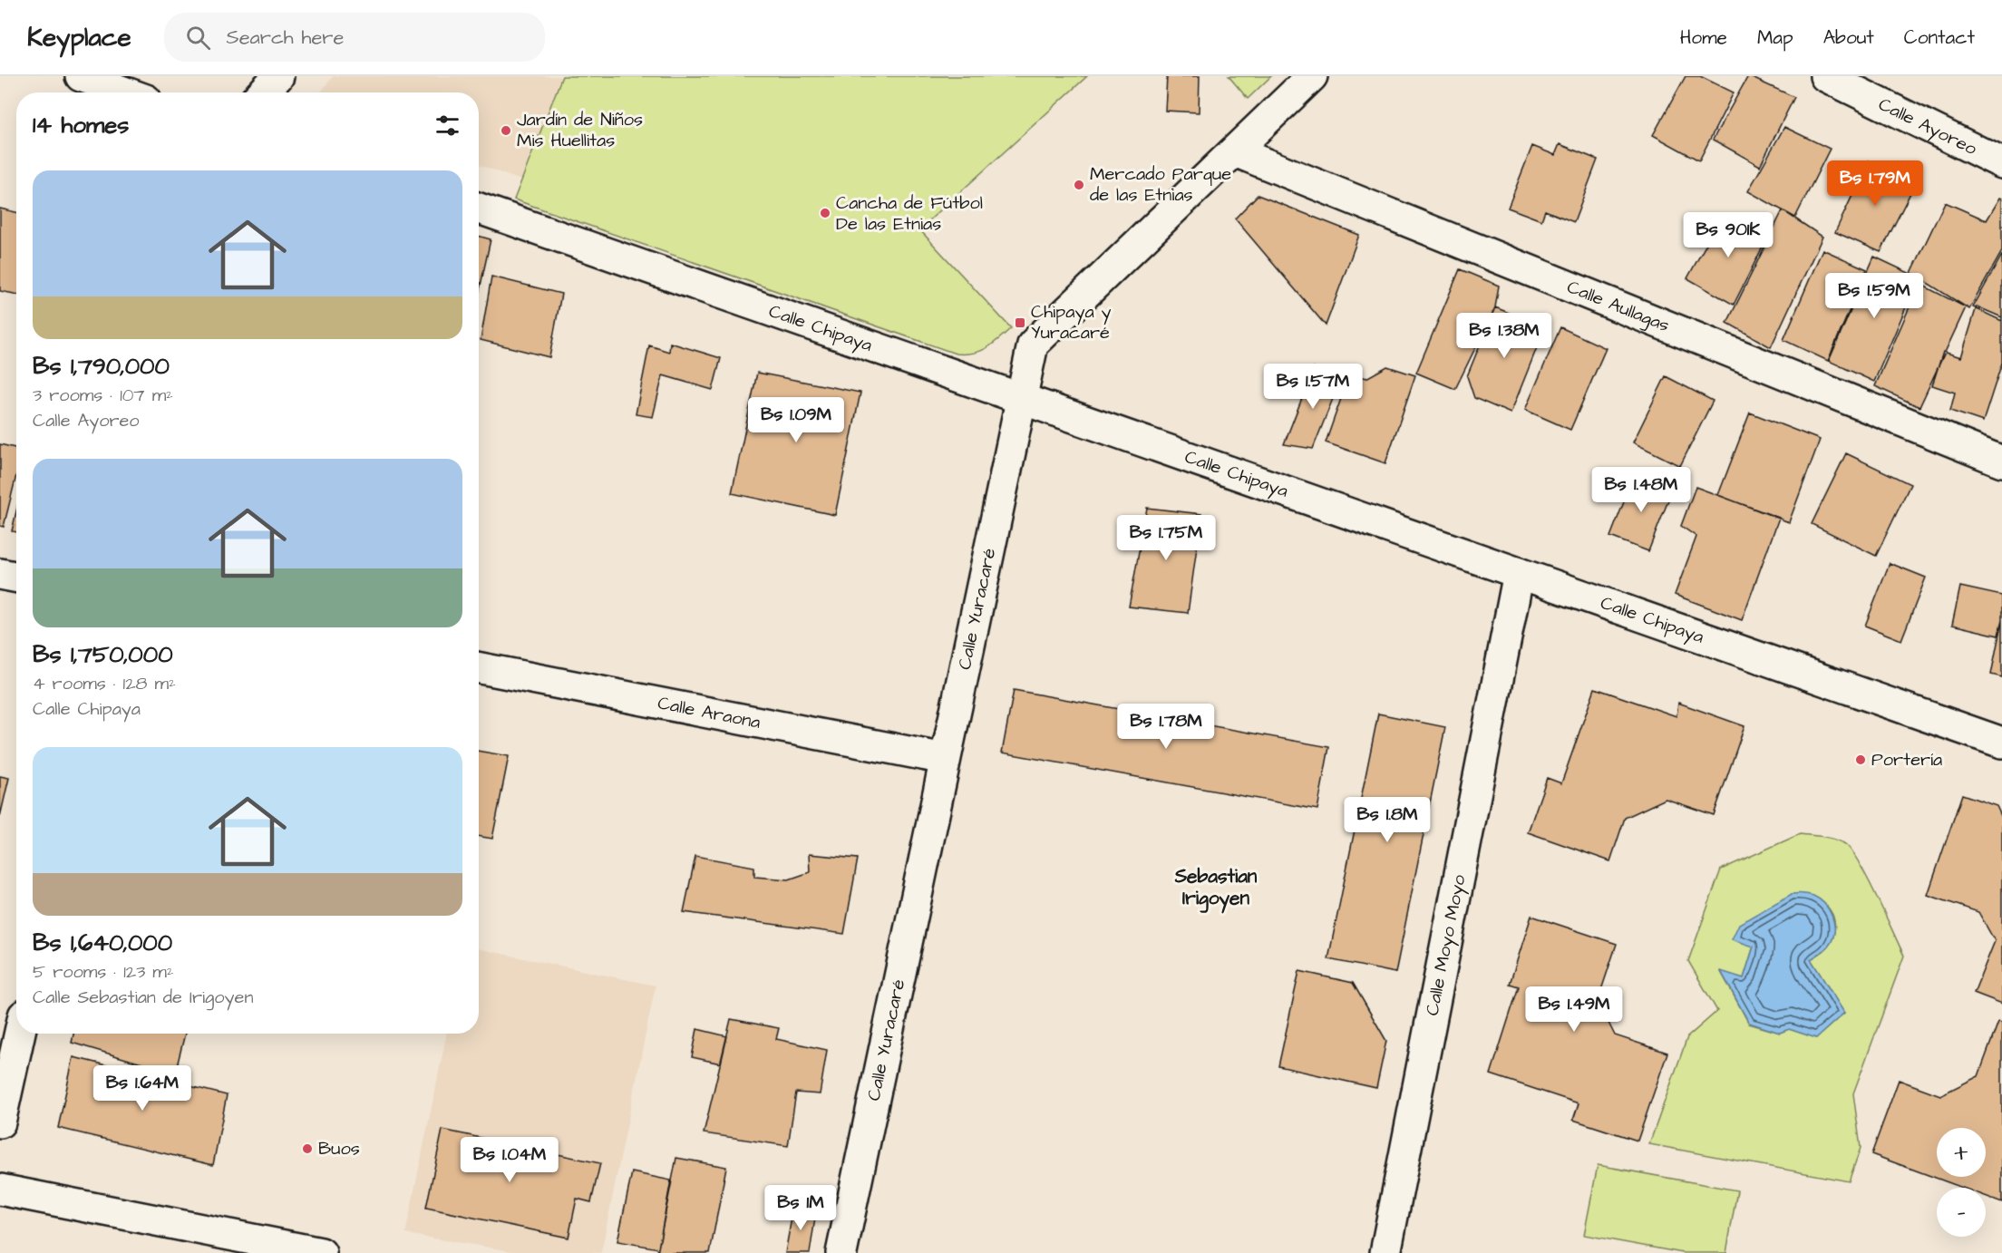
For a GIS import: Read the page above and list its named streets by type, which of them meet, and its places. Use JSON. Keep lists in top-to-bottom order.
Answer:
{
  "streets": {
    "street": [
      "Calle Ayoreo",
      "Calle Aullagas",
      "Calle Chipaya",
      "Calle Yuracaré",
      "Calle Araona",
      "Calle Moyo Moyo"
    ]
  },
  "crossings": [
    ["Calle Aullagas", "Calle Yuracaré"],
    ["Calle Chipaya", "Calle Yuracaré"],
    ["Calle Chipaya", "Calle Moyo Moyo"],
    ["Calle Yuracaré", "Calle Araona"]
  ],
  "districts": ["Sebastian Irigoyen"],
  "places": {
    "other": [
      "Jardín de Niños Mis Huellitas",
      "Mercado Parque de las Etnias",
      "Cancha de Fútbol De las Etnias",
      "Portería",
      "Buos"
    ],
    "transit": ["Chipaya y Yuracaré"]
  },
  "page": {
    "header": "Keyplace",
    "search": "Search here",
    "nav": [
      "Home",
      "Map",
      "About",
      "Contact"
    ],
    "heading": "14 homes",
    "list": [
      {
        "name": "Bs 1,790,000",
        "note": "3 rooms · 107 m² · Calle Ayoreo"
      },
      {
        "name": "Bs 1,750,000",
        "note": "4 rooms · 128 m² · Calle Chipaya"
      },
      {
        "name": "Bs 1,640,000",
        "note": "5 rooms · 123 m² · Calle Sebastian de Irigoyen"
      }
    ],
    "price": [
      "Bs 1.79M",
      "Bs 901K",
      "Bs 1.59M",
      "Bs 1.38M",
      "Bs 1.57M",
      "Bs 1.09M",
      "Bs 1.48M",
      "Bs 1.75M",
      "Bs 1.78M",
      "Bs 1.8M",
      "Bs 1.49M",
      "Bs 1.64M",
      "Bs 1.04M",
      "Bs 1M"
    ],
    "map_buttons": ["+", "−"]
  }
}
